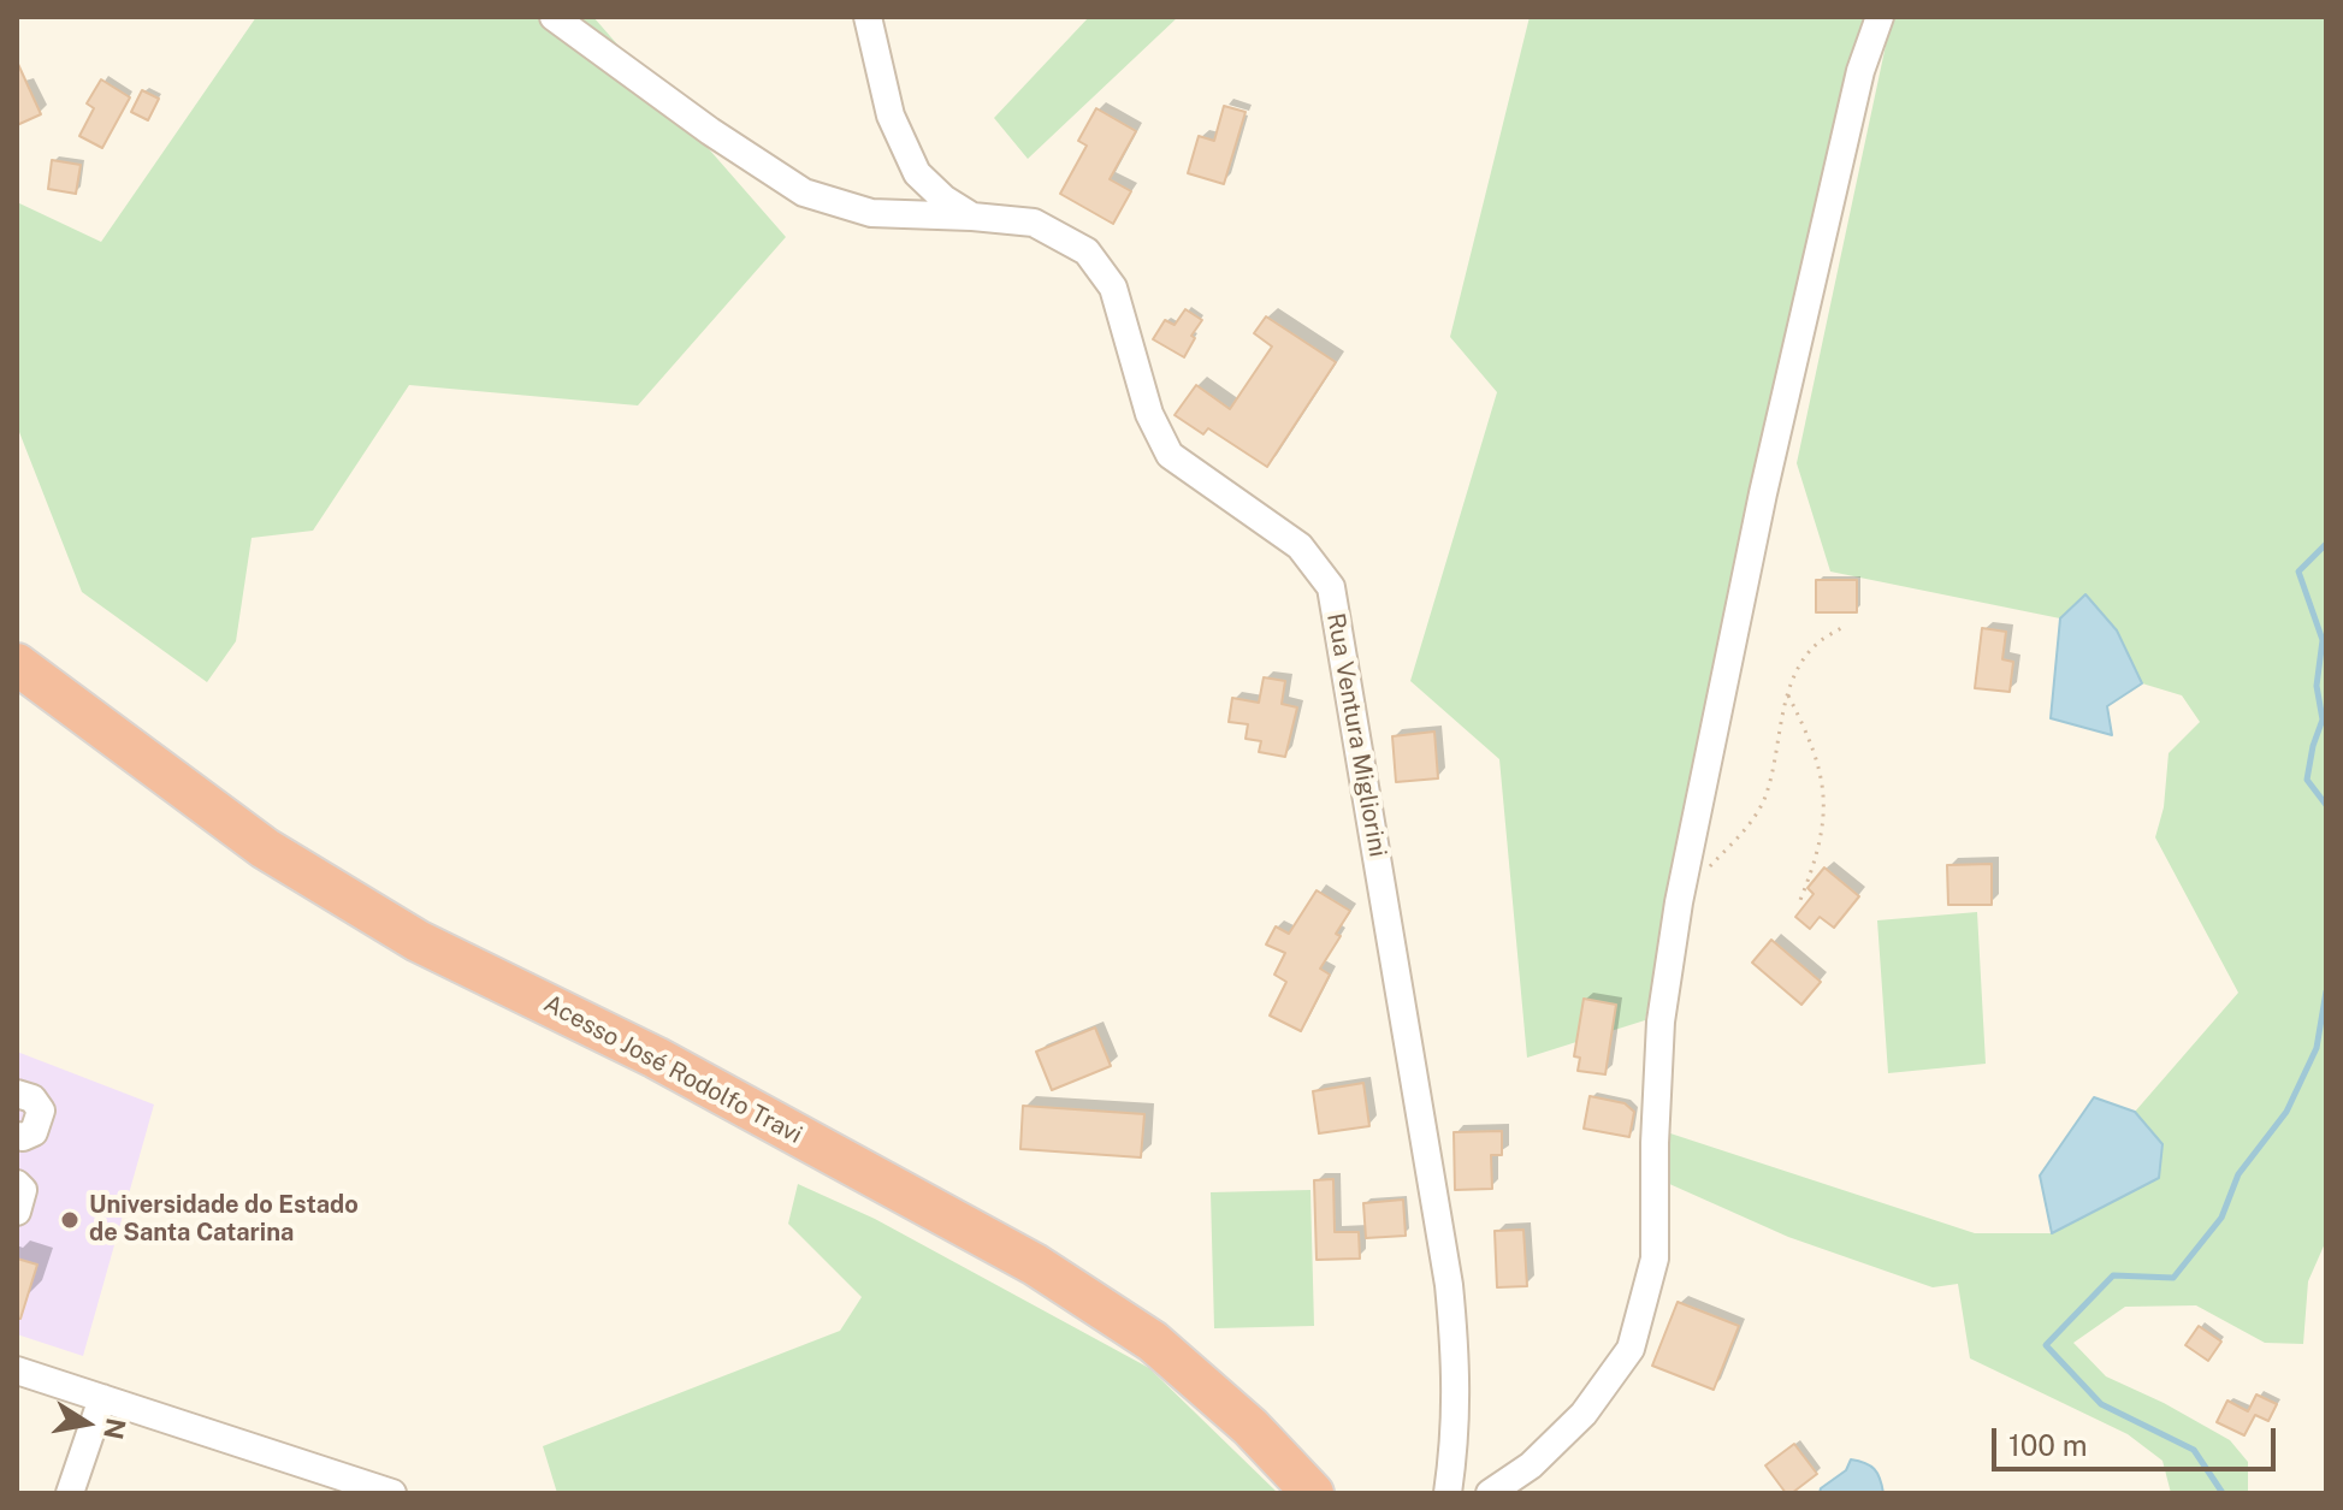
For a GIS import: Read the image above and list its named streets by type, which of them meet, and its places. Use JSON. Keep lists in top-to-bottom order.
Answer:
{
  "streets": {
    "highway": ["Acesso José Rodolfo Travi"],
    "street": ["Rua Ventura Migliorini"]
  },
  "places": ["Universidade do Estado de Santa Catarina"],
  "scale_bar": "100 m",
  "north": "right"
}
